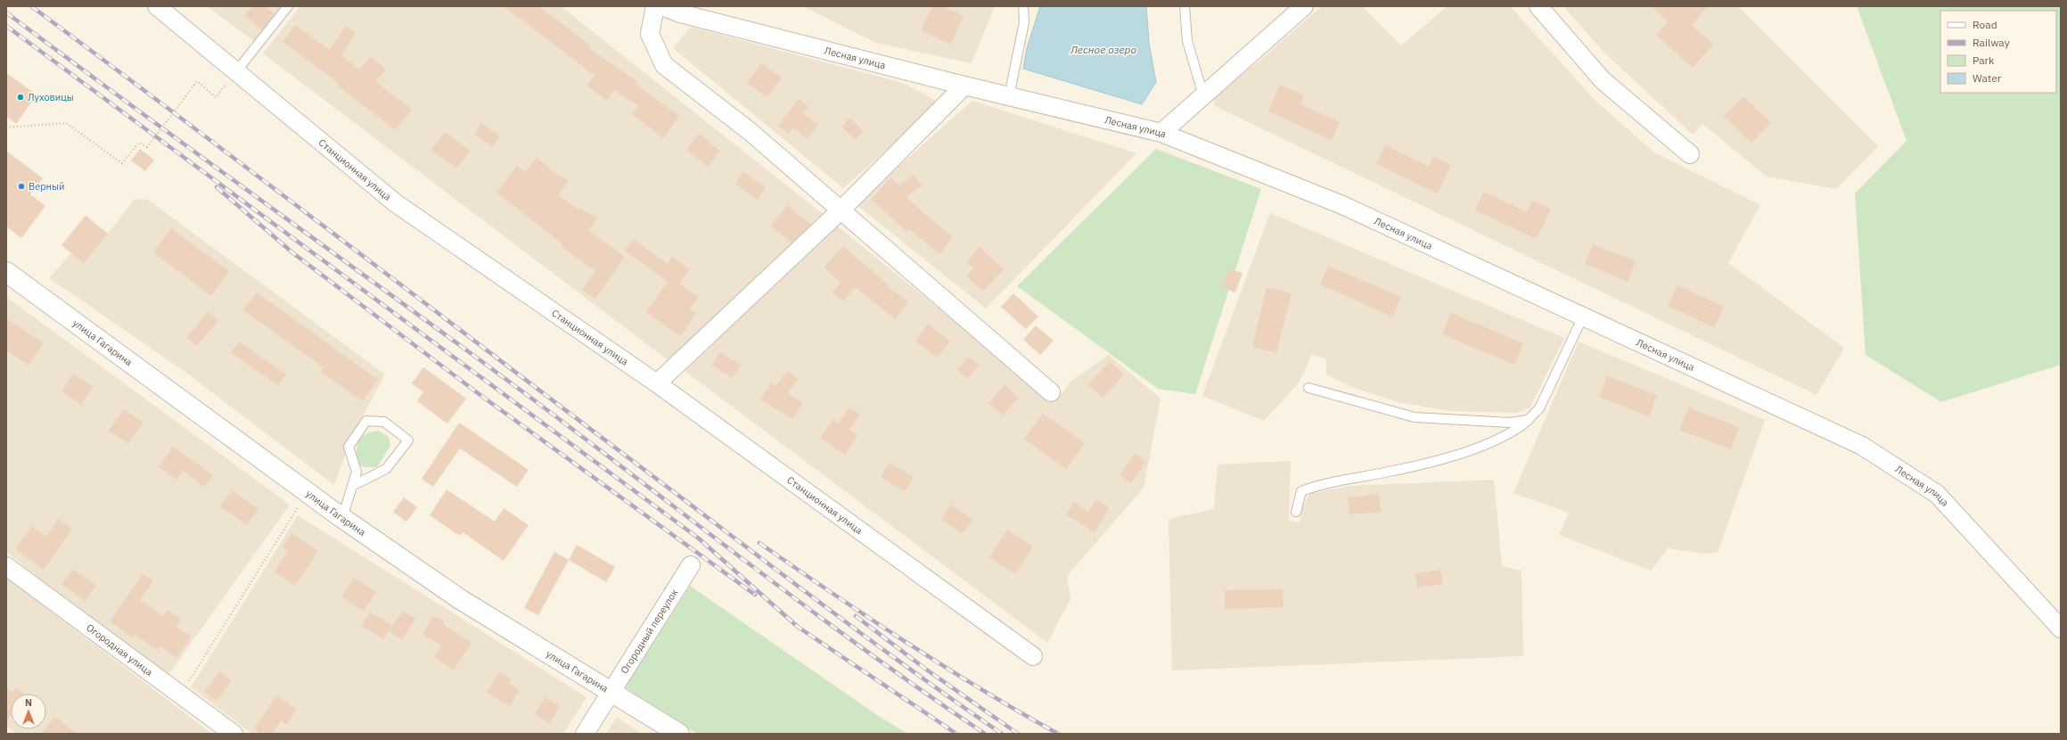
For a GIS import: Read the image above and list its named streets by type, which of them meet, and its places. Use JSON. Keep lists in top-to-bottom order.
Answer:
{
  "streets": {
    "street": [
      "Лесная улица",
      "Станционная улица",
      "улица Гагарина",
      "Огородный переулок",
      "Огородная улица"
    ]
  },
  "crossings": [
    ["улица Гагарина", "Огородный переулок"]
  ],
  "water": ["Лесное озеро"],
  "places": ["Луховицы", "Верный"],
  "legend": [
    "Road",
    "Railway",
    "Park",
    "Water"
  ],
  "north": "top"
}
